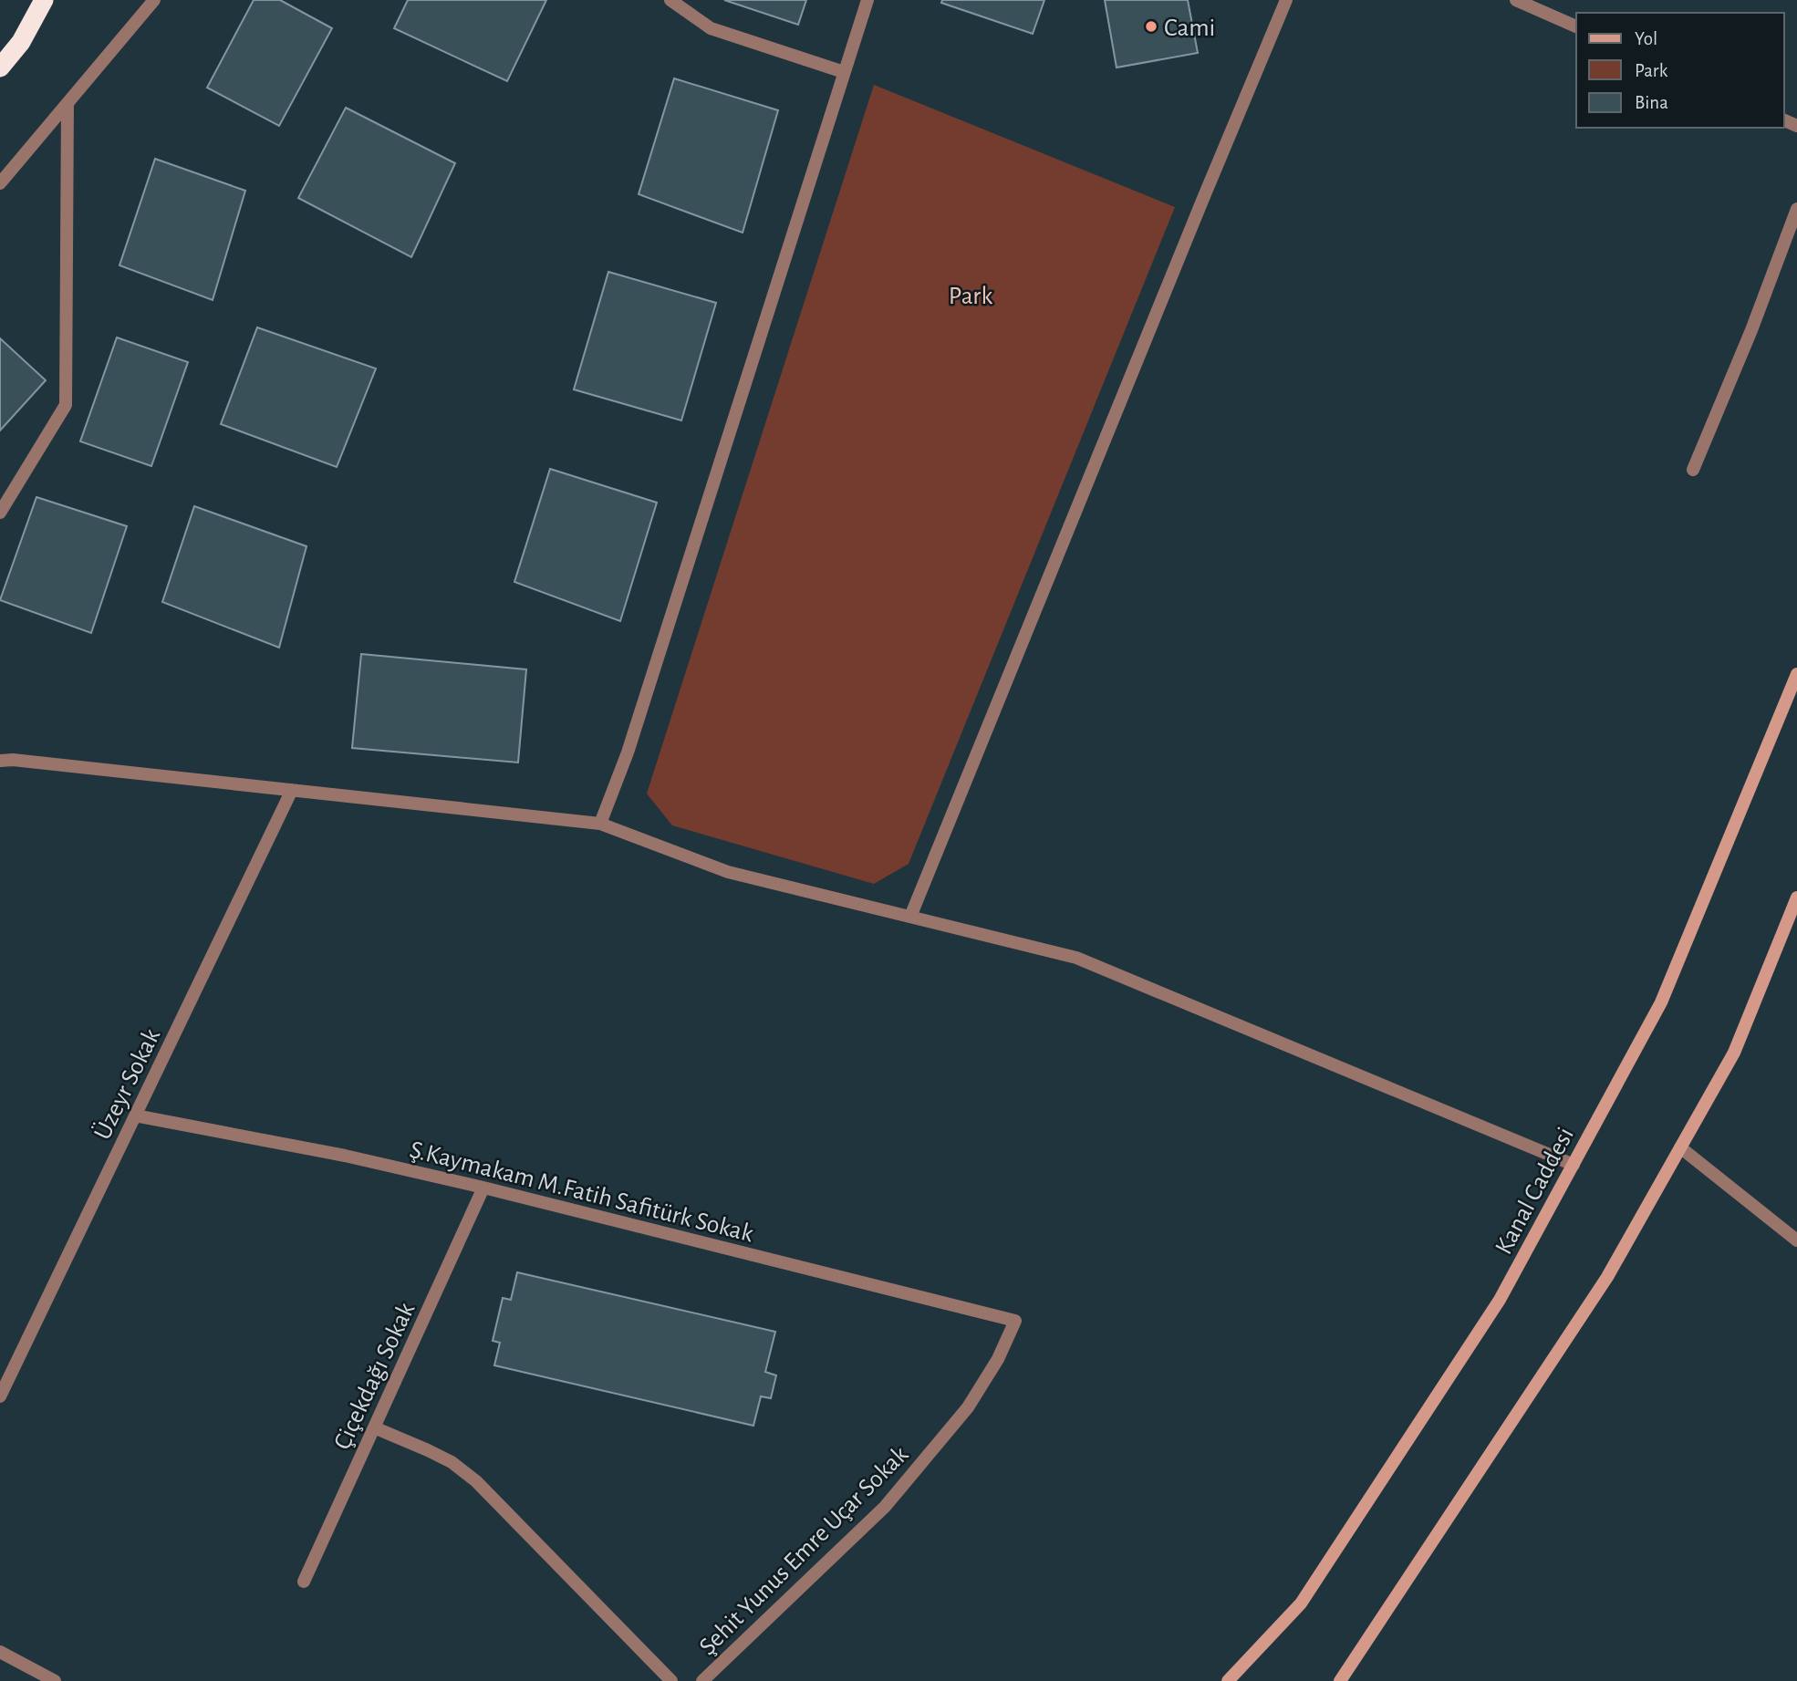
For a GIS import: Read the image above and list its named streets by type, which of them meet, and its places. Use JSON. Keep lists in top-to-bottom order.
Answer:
{
  "streets": {
    "main road": ["Kanal Caddesi"],
    "street": [
      "Üzeyr Sokak",
      "Ş.Kaymakam M.Fatih Safitürk Sokak",
      "Çiçekdağı Sokak",
      "Şehit Yunus Emre Uçar Sokak"
    ]
  },
  "crossings": [
    ["Üzeyr Sokak", "Ş.Kaymakam M.Fatih Safitürk Sokak"],
    ["Ş.Kaymakam M.Fatih Safitürk Sokak", "Çiçekdağı Sokak"],
    ["Ş.Kaymakam M.Fatih Safitürk Sokak", "Şehit Yunus Emre Uçar Sokak"]
  ],
  "parks": ["Park"],
  "places": ["Cami"],
  "legend": ["Yol", "Park", "Bina"]
}
